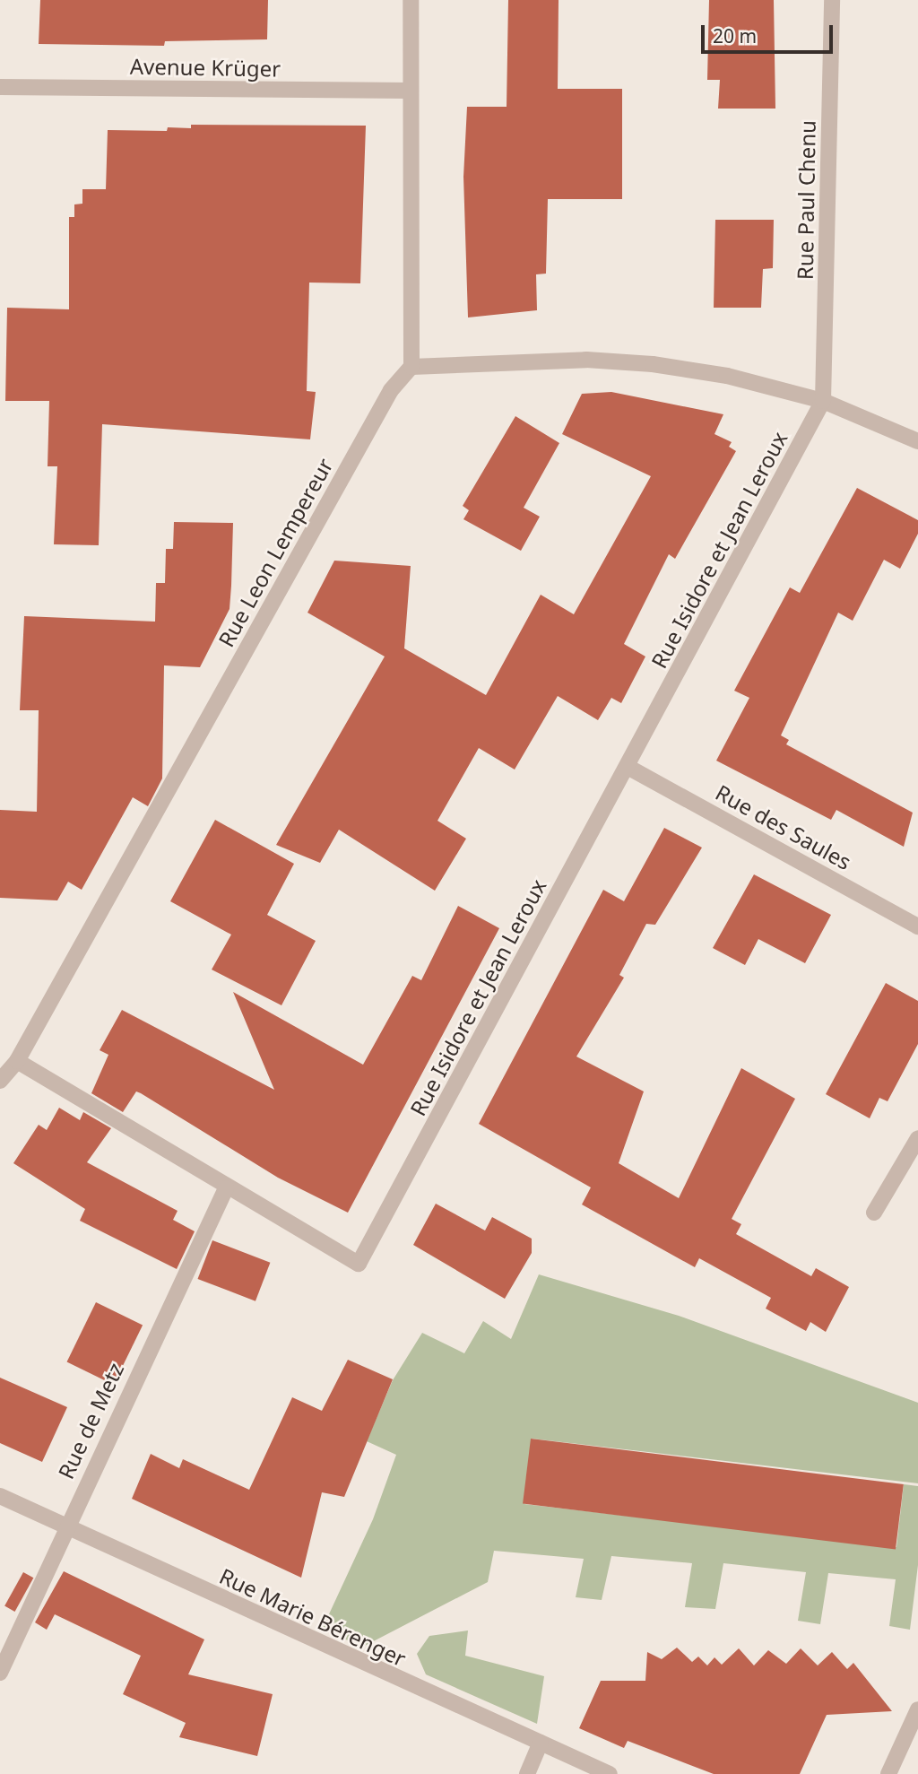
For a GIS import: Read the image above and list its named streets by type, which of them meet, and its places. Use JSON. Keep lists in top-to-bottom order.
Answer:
{
  "streets": {
    "street": [
      "Avenue Krüger",
      "Rue Paul Chenu",
      "Rue Isidore et Jean Leroux",
      "Rue Leon Lempereur",
      "Rue des Saules",
      "Rue de Metz",
      "Rue Marie Bérenger"
    ]
  },
  "crossings": [
    ["Rue Paul Chenu", "Rue Isidore et Jean Leroux"],
    ["Rue Isidore et Jean Leroux", "Rue Leon Lempereur"],
    ["Rue Isidore et Jean Leroux", "Rue des Saules"],
    ["Rue Isidore et Jean Leroux", "Rue de Metz"],
    ["Rue de Metz", "Rue Marie Bérenger"]
  ],
  "scale_bar": "20 m"
}
